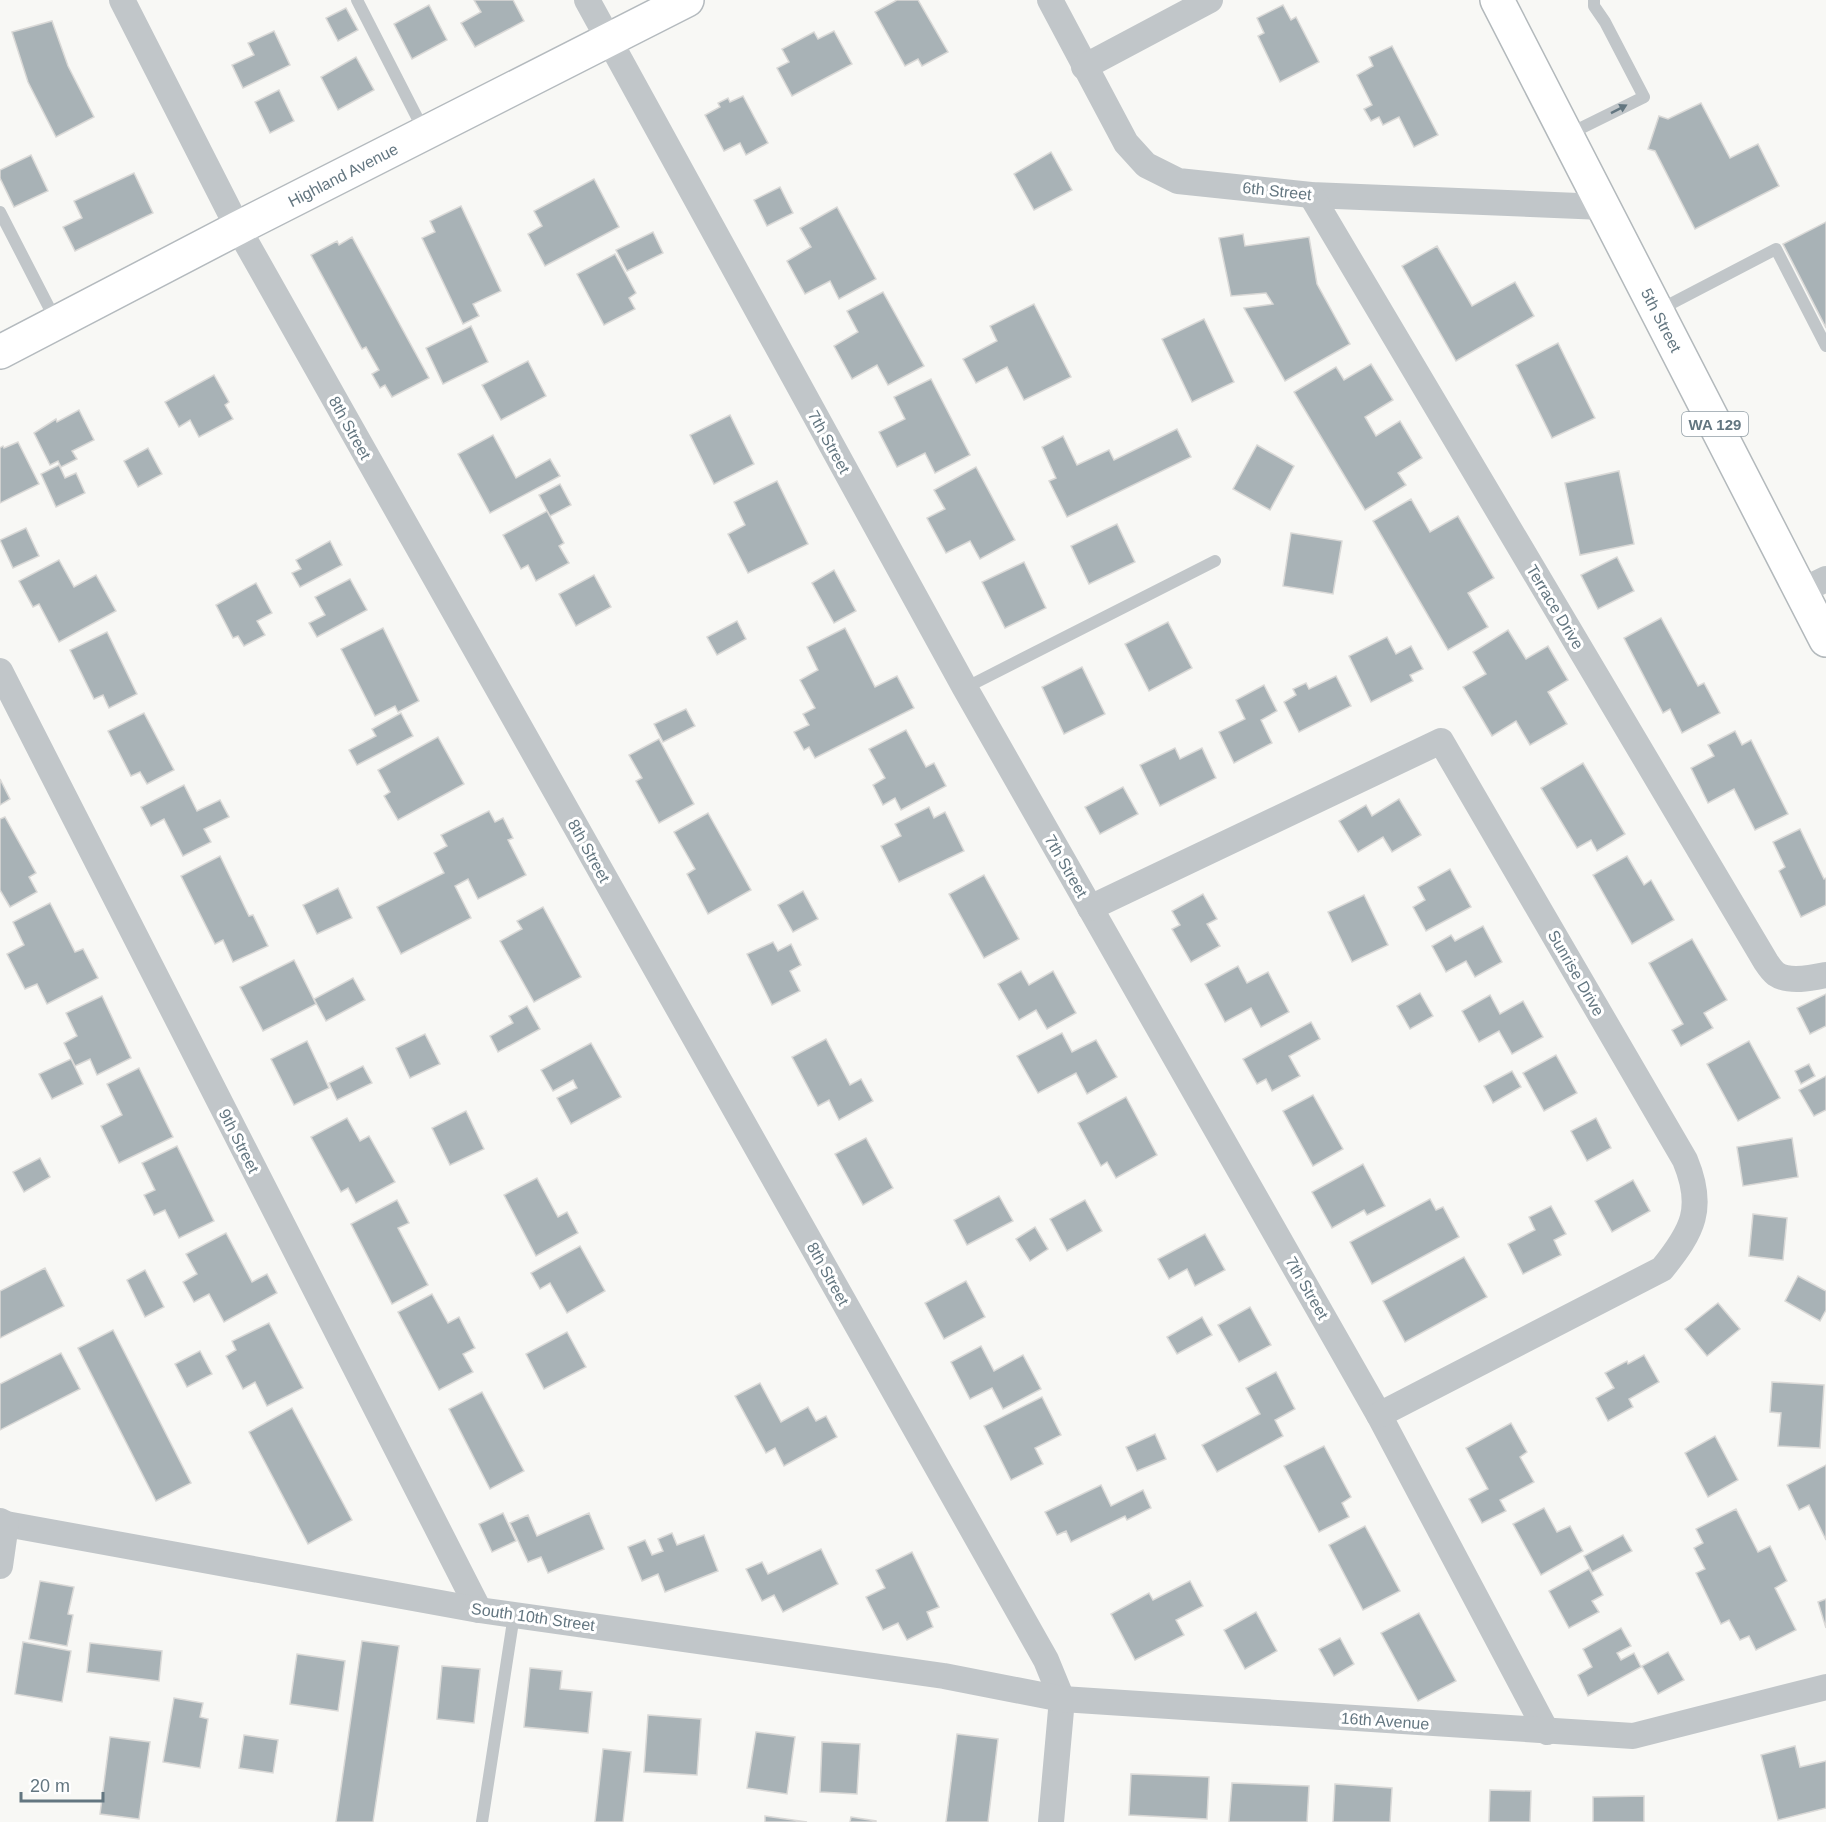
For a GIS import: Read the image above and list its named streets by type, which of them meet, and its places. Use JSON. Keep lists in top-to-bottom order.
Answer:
{
  "streets": {
    "main road": ["Highland Avenue", "5th Street", "WA 129"],
    "street": [
      "6th Street",
      "8th Street",
      "7th Street",
      "Terrace Drive",
      "Sunrise Drive",
      "9th Street",
      "South 10th Street",
      "16th Avenue"
    ]
  },
  "crossings": [
    ["Highland Avenue", "8th Street"],
    ["Highland Avenue", "7th Street"],
    ["6th Street", "5th Street"],
    ["6th Street", "Terrace Drive"],
    ["8th Street", "South 10th Street"],
    ["8th Street", "16th Avenue"],
    ["7th Street", "Sunrise Drive"],
    ["7th Street", "16th Avenue"],
    ["9th Street", "South 10th Street"],
    ["South 10th Street", "16th Avenue"]
  ],
  "scale_bar": "20 m"
}
